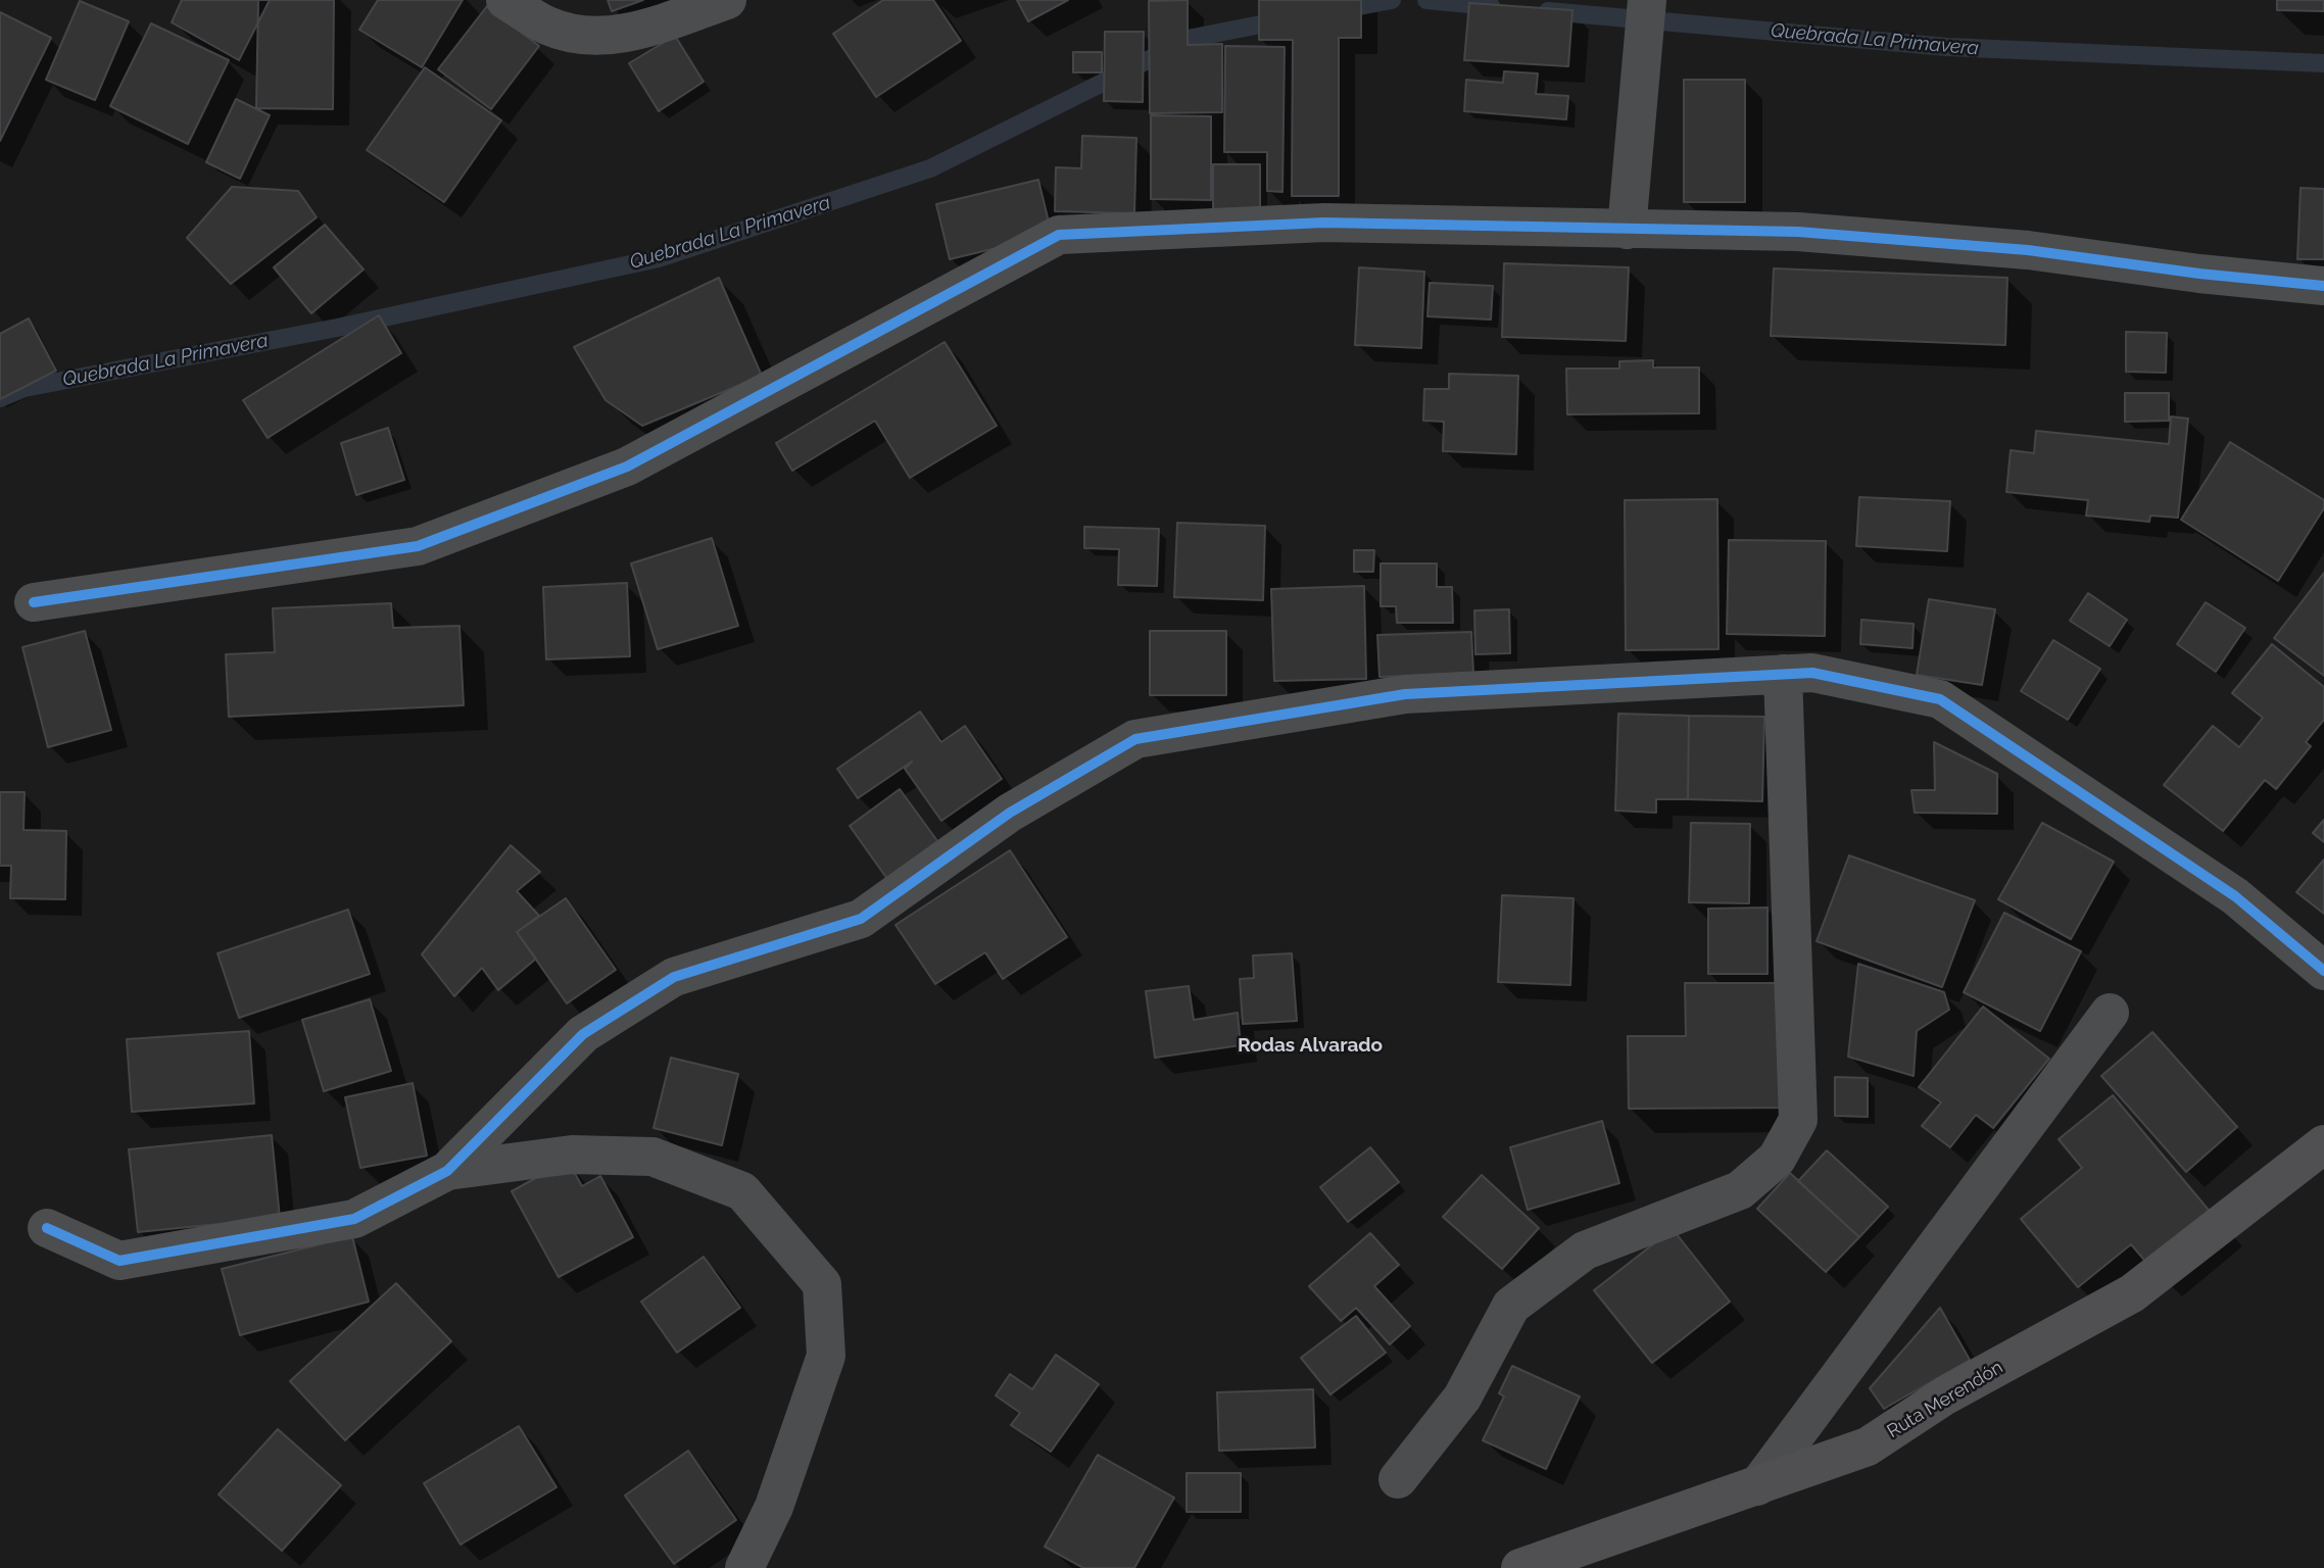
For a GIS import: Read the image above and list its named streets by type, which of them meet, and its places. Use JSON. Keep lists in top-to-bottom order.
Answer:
{
  "streets": {
    "street": ["Ruta Merendón"]
  },
  "districts": ["Rodas Alvarado"],
  "water": ["Quebrada La Primavera"]
}
